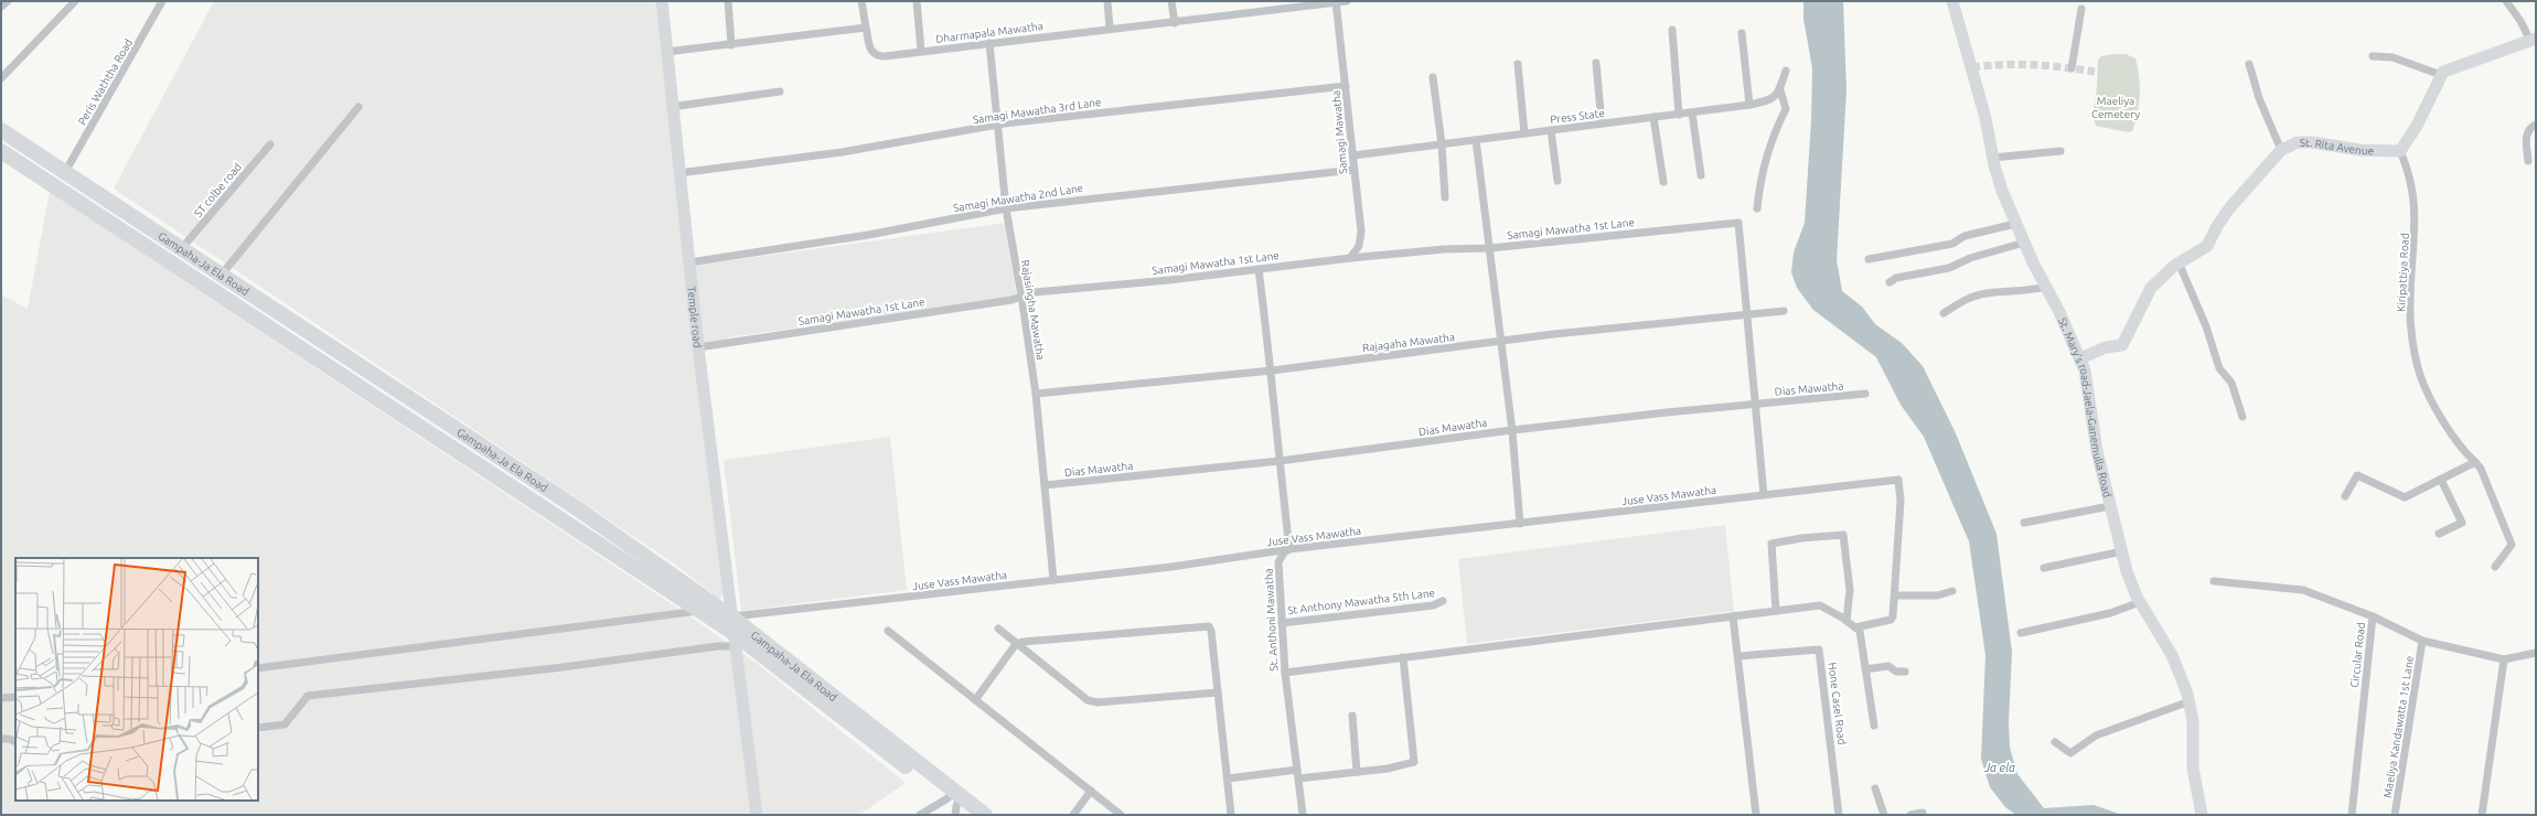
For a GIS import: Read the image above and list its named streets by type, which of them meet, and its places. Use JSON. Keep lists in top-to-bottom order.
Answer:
{
  "streets": {
    "highway": ["Gampaha-Ja Ela Road"],
    "street": [
      "Dharmapala Mawatha",
      "Peris Waththa Road",
      "Samagi Mawatha 3rd Lane",
      "Press State",
      "Samagi Mawatha",
      "St. Rita Avenue",
      "ST colbe road",
      "Samagi Mawatha 2nd Lane",
      "Samagi Mawatha 1st Lane",
      "Kiripattiya Road",
      "Rajasingha Mawatha",
      "Temple road",
      "Rajagaha Mawatha",
      "Dias Mawatha",
      "St. Mary's road-Jaela-Ganemulla Road",
      "Juse Vass Mawatha",
      "St Anthony Mawatha 5th Lane",
      "St. Anthoni Mawatha",
      "Circular Road",
      "Hone Casel Road",
      "Maeliya Kandawatta 1st Lane"
    ]
  },
  "crossings": [
    ["Dharmapala Mawatha", "Samagi Mawatha"],
    ["Dharmapala Mawatha", "Rajasingha Mawatha"],
    ["Peris Waththa Road", "Gampaha-Ja Ela Road"],
    ["Samagi Mawatha 3rd Lane", "Samagi Mawatha"],
    ["Samagi Mawatha 3rd Lane", "Rajasingha Mawatha"],
    ["Samagi Mawatha 3rd Lane", "Temple road"],
    ["Press State", "Samagi Mawatha"],
    ["Samagi Mawatha", "Samagi Mawatha 2nd Lane"],
    ["Samagi Mawatha", "Samagi Mawatha 1st Lane"],
    ["St. Rita Avenue", "Kiripattiya Road"],
    ["St. Rita Avenue", "St. Mary's road-Jaela-Ganemulla Road"],
    ["ST colbe road", "Gampaha-Ja Ela Road"],
    ["Samagi Mawatha 2nd Lane", "Rajasingha Mawatha"],
    ["Samagi Mawatha 2nd Lane", "Temple road"],
    ["Samagi Mawatha 1st Lane", "Rajasingha Mawatha"],
    ["Samagi Mawatha 1st Lane", "Temple road"],
    ["Samagi Mawatha 1st Lane", "Rajagaha Mawatha"],
    ["Gampaha-Ja Ela Road", "Temple road"],
    ["Gampaha-Ja Ela Road", "Juse Vass Mawatha"],
    ["Rajasingha Mawatha", "Rajagaha Mawatha"],
    ["Rajasingha Mawatha", "Dias Mawatha"],
    ["Rajasingha Mawatha", "Juse Vass Mawatha"],
    ["Temple road", "Juse Vass Mawatha"],
    ["Juse Vass Mawatha", "St. Anthoni Mawatha"],
    ["St Anthony Mawatha 5th Lane", "St. Anthoni Mawatha"],
    ["Circular Road", "Maeliya Kandawatta 1st Lane"]
  ],
  "water": ["Ja ela"],
  "parks": ["Maeliya Cemetery"]
}
